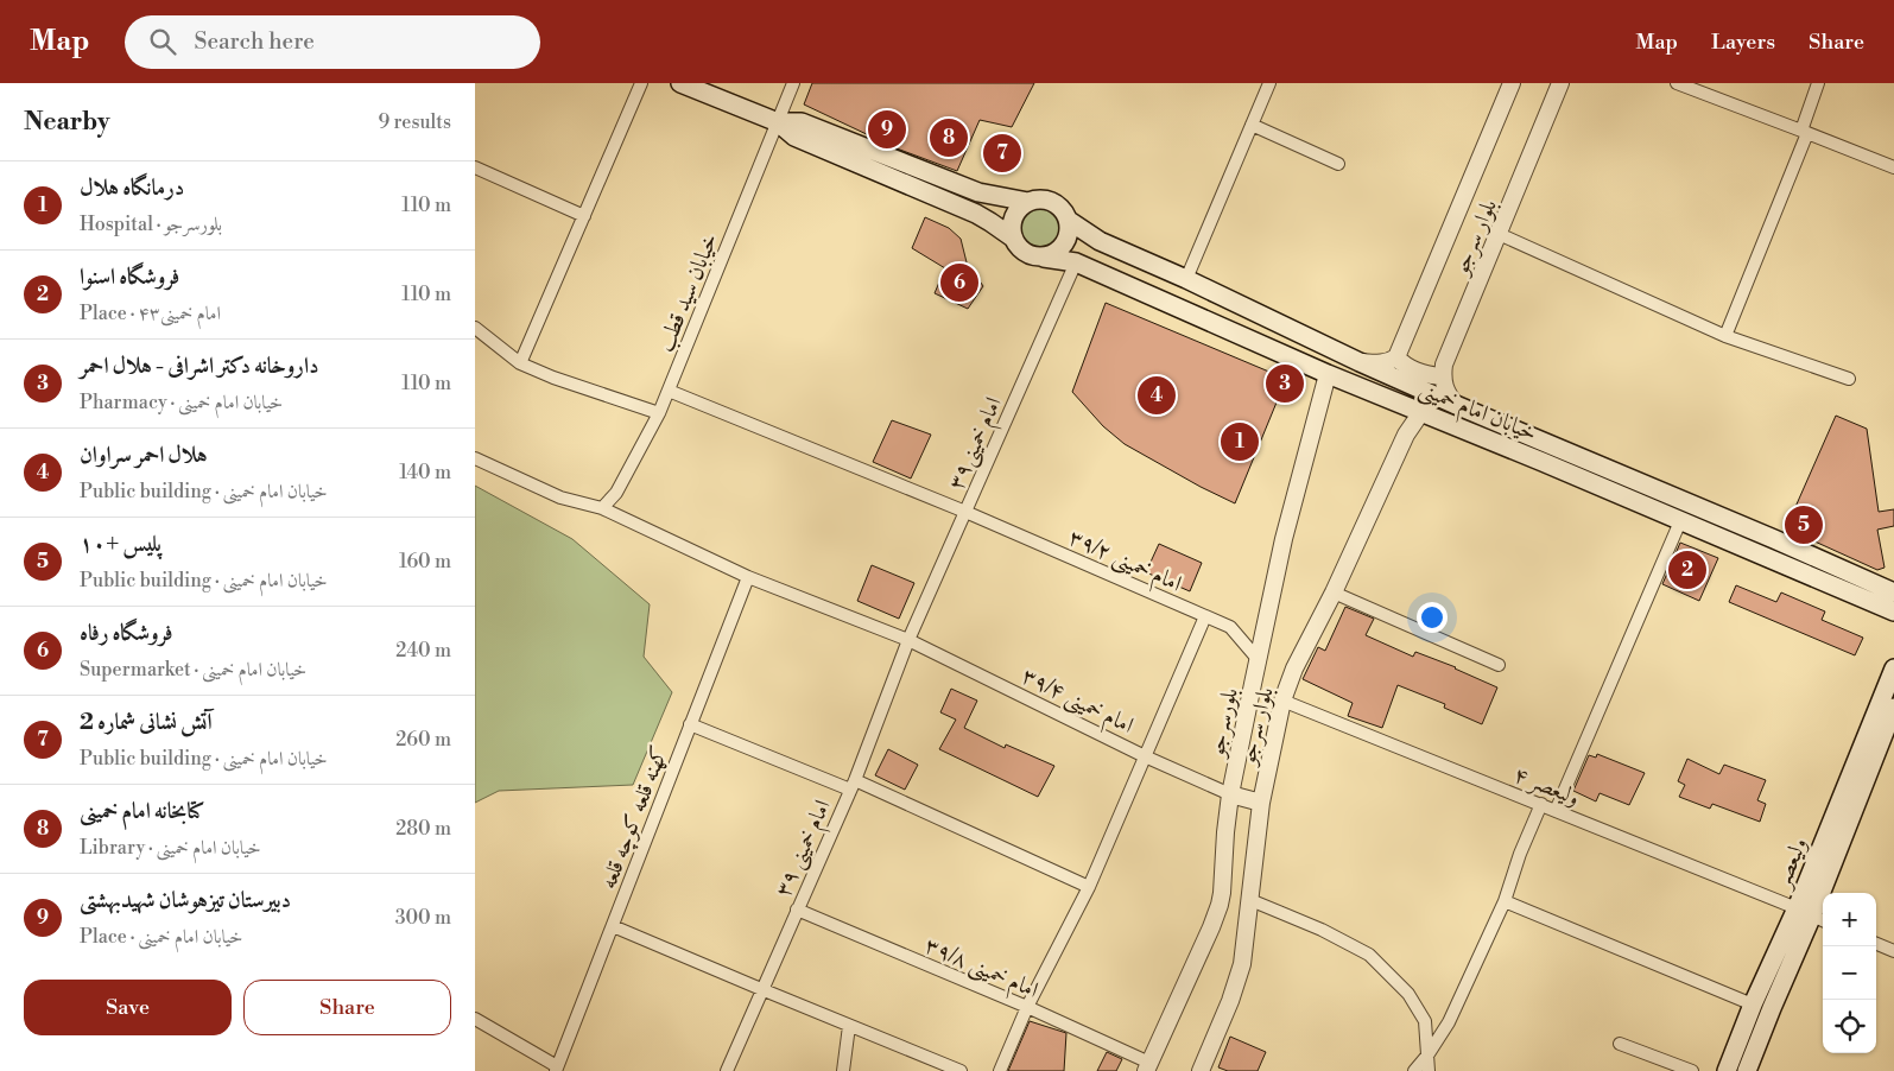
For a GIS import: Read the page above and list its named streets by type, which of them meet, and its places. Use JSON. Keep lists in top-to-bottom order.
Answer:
{
  "streets": {
    "main road": ["خیابان امام خمینی", "ولیعصر"],
    "street": [
      "بلوار سرجو",
      "خیابان سید قطب",
      "امام خمینی۳۹",
      "امام خمینی ۳۹/۲",
      "امام خمینی ۳۹/۴",
      "بلورسرجو",
      "ولیعصر ۴",
      "کهنه قلعه کوچه قلعه",
      "امام خمینی ۳۹",
      "امام خمینی ۳۹/۸"
    ]
  },
  "crossings": [
    ["بلوار سرجو", "خیابان امام خمینی"],
    ["بلوار سرجو", "ولیعصر ۴"],
    ["خیابان سید قطب", "امام خمینی ۳۹/۲"],
    ["خیابان سید قطب", "امام خمینی ۳۹/۴"],
    ["خیابان امام خمینی", "امام خمینی۳۹"],
    ["خیابان امام خمینی", "بلورسرجو"],
    ["امام خمینی۳۹", "امام خمینی ۳۹/۲"],
    ["امام خمینی۳۹", "امام خمینی ۳۹/۴"],
    ["امام خمینی۳۹", "امام خمینی ۳۹"],
    ["امام خمینی ۳۹/۲", "بلورسرجو"],
    ["امام خمینی ۳۹/۴", "بلورسرجو"],
    ["امام خمینی ۳۹/۴", "کهنه قلعه کوچه قلعه"],
    ["امام خمینی ۳۹/۴", "امام خمینی ۳۹"],
    ["بلورسرجو", "امام خمینی ۳۹/۸"],
    ["ولیعصر ۴", "ولیعصر"],
    ["امام خمینی ۳۹", "امام خمینی ۳۹/۸"]
  ],
  "page": {
    "header": "Map",
    "search": "Search here",
    "nav": ["Map", "Layers", "Share"],
    "heading": ["Nearby", "9 results"],
    "pins": [
      "9",
      "8",
      "7",
      "6",
      "3",
      "4",
      "1",
      "5",
      "2"
    ],
    "list": [
      {
        "mark": "1",
        "name": "درمانگاه هلال",
        "note": "Hospital · بلورسرجو",
        "value": "110 m"
      },
      {
        "mark": "2",
        "name": "فروشگاه اسنوا",
        "note": "Place · امام خمینی۴۳",
        "value": "110 m"
      },
      {
        "mark": "3",
        "name": "داروخانه دکتر اشرافی - هلال احمر",
        "note": "Pharmacy · خیابان امام خمینی",
        "value": "110 m"
      },
      {
        "mark": "4",
        "name": "هلال احمر سراوان",
        "note": "Public building · خیابان امام خمینی",
        "value": "140 m"
      },
      {
        "mark": "5",
        "name": "پلیس +۱۰",
        "note": "Public building · خیابان امام خمینی",
        "value": "160 m"
      },
      {
        "mark": "6",
        "name": "فروشگاه رفاه",
        "note": "Supermarket · خیابان امام خمینی",
        "value": "240 m"
      },
      {
        "mark": "7",
        "name": "آتش نشانی شماره 2",
        "note": "Public building · خیابان امام خمینی",
        "value": "260 m"
      },
      {
        "mark": "8",
        "name": "کتابخانه امام خمینی",
        "note": "Library · خیابان امام خمینی",
        "value": "280 m"
      },
      {
        "mark": "9",
        "name": "دبیرستان تیزهوشان شهیدبهشتی",
        "note": "Place · خیابان امام خمینی",
        "value": "300 m"
      }
    ],
    "map_buttons": ["+", "−"],
    "buttons": ["Save", "Share"]
  }
}
